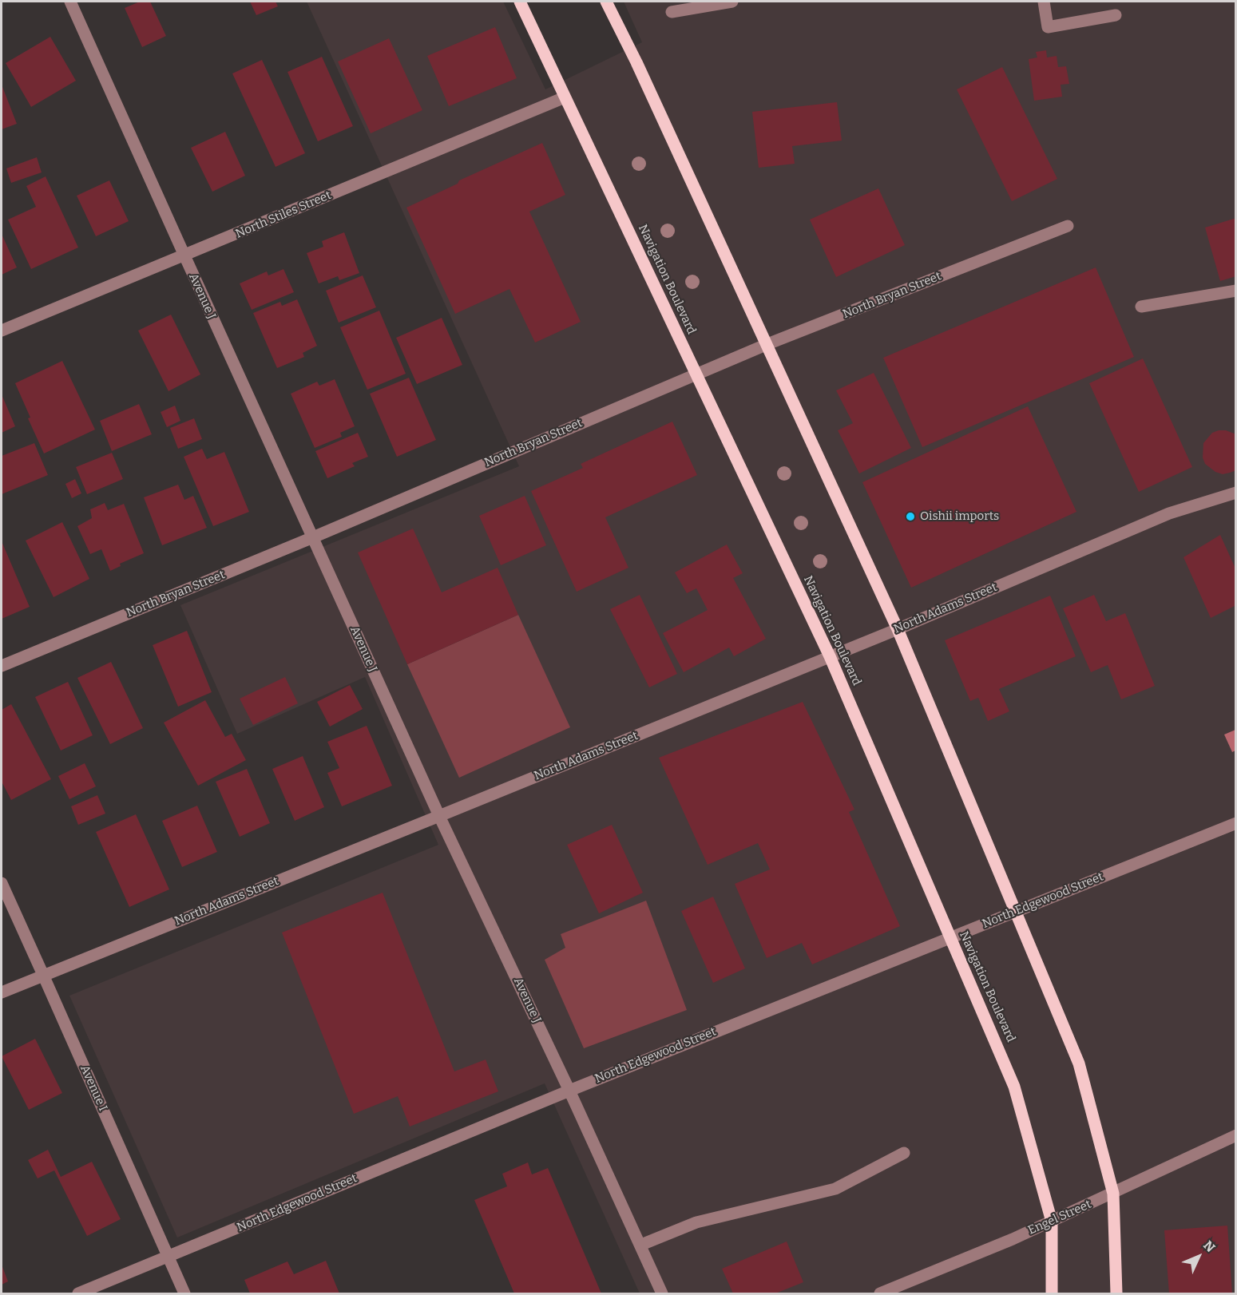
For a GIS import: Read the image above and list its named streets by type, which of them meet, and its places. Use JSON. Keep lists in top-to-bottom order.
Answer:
{
  "streets": {
    "main road": ["Navigation Boulevard"],
    "street": [
      "North Stiles Street",
      "North Bryan Street",
      "Avenue J",
      "North Adams Street",
      "North Edgewood Street",
      "Avenue I",
      "Engel Street"
    ]
  },
  "crossings": [
    ["North Stiles Street", "Navigation Boulevard"],
    ["North Stiles Street", "Avenue J"],
    ["Navigation Boulevard", "North Bryan Street"],
    ["Navigation Boulevard", "North Adams Street"],
    ["Navigation Boulevard", "North Edgewood Street"],
    ["Navigation Boulevard", "Engel Street"],
    ["North Bryan Street", "Avenue J"],
    ["Avenue J", "North Adams Street"],
    ["Avenue J", "North Edgewood Street"],
    ["North Adams Street", "Avenue I"],
    ["North Edgewood Street", "Avenue I"]
  ],
  "places": ["Oishii imports"],
  "north": "top right"
}
